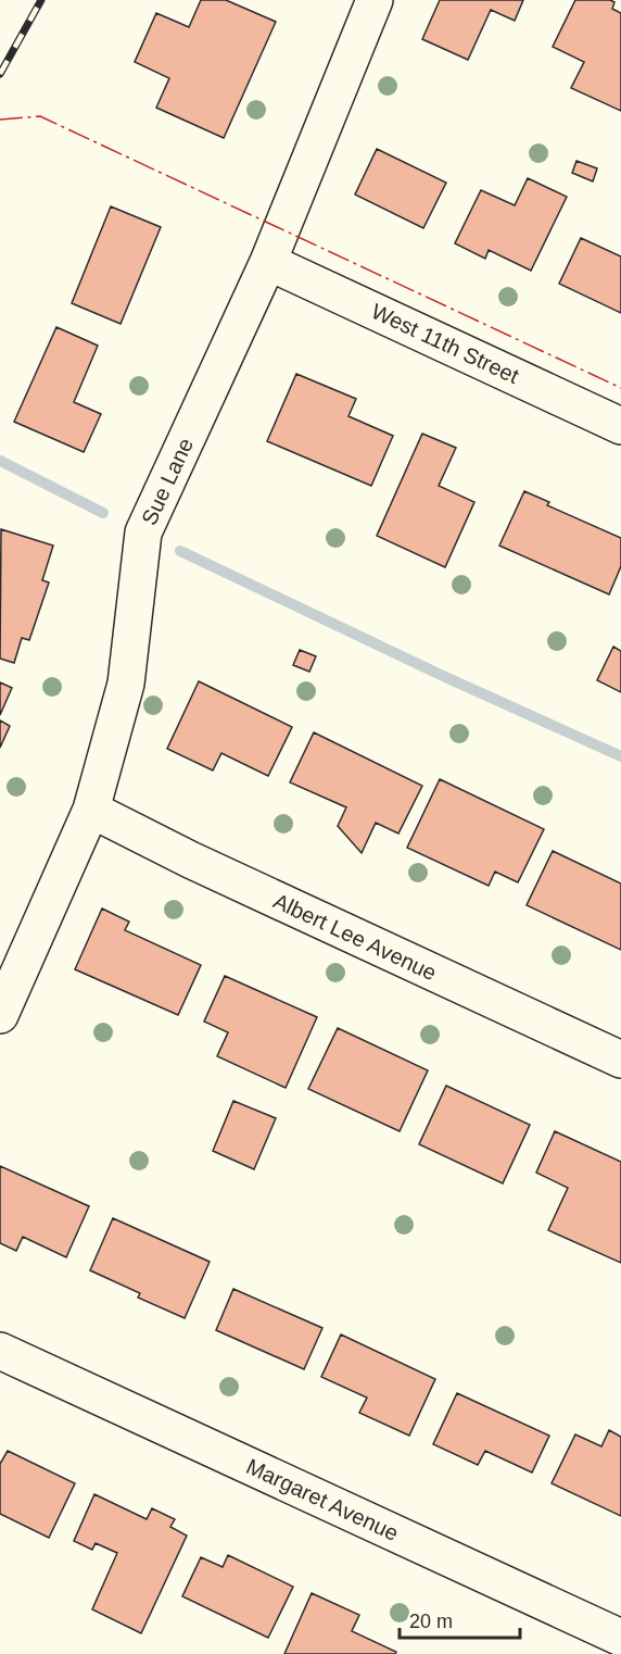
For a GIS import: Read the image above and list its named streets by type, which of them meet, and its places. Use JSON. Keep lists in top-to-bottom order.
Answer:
{
  "streets": {
    "street": [
      "West 11th Street",
      "Sue Lane",
      "Albert Lee Avenue",
      "Margaret Avenue"
    ]
  },
  "crossings": [
    ["West 11th Street", "Sue Lane"],
    ["Sue Lane", "Albert Lee Avenue"]
  ],
  "scale_bar": "20 m"
}
